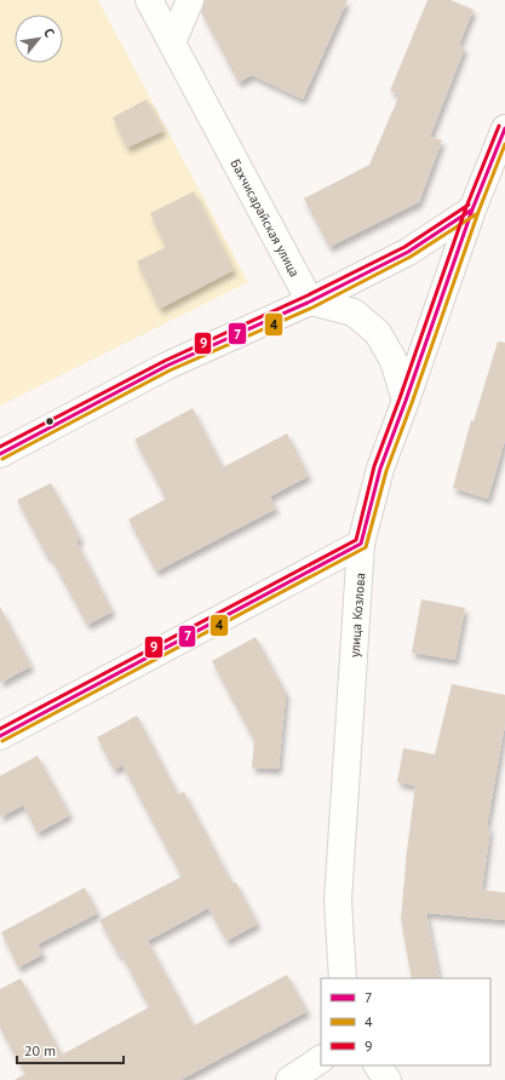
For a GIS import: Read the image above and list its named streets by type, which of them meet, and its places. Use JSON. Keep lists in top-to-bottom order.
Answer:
{
  "streets": {
    "main road": ["Бахчисарайская улица", "улица Козлова"]
  },
  "lines": ["transit line 9", "transit line 7", "transit line 4"],
  "legend": ["7", "4", "9"],
  "scale_bar": "20 m",
  "north": "top right"
}
